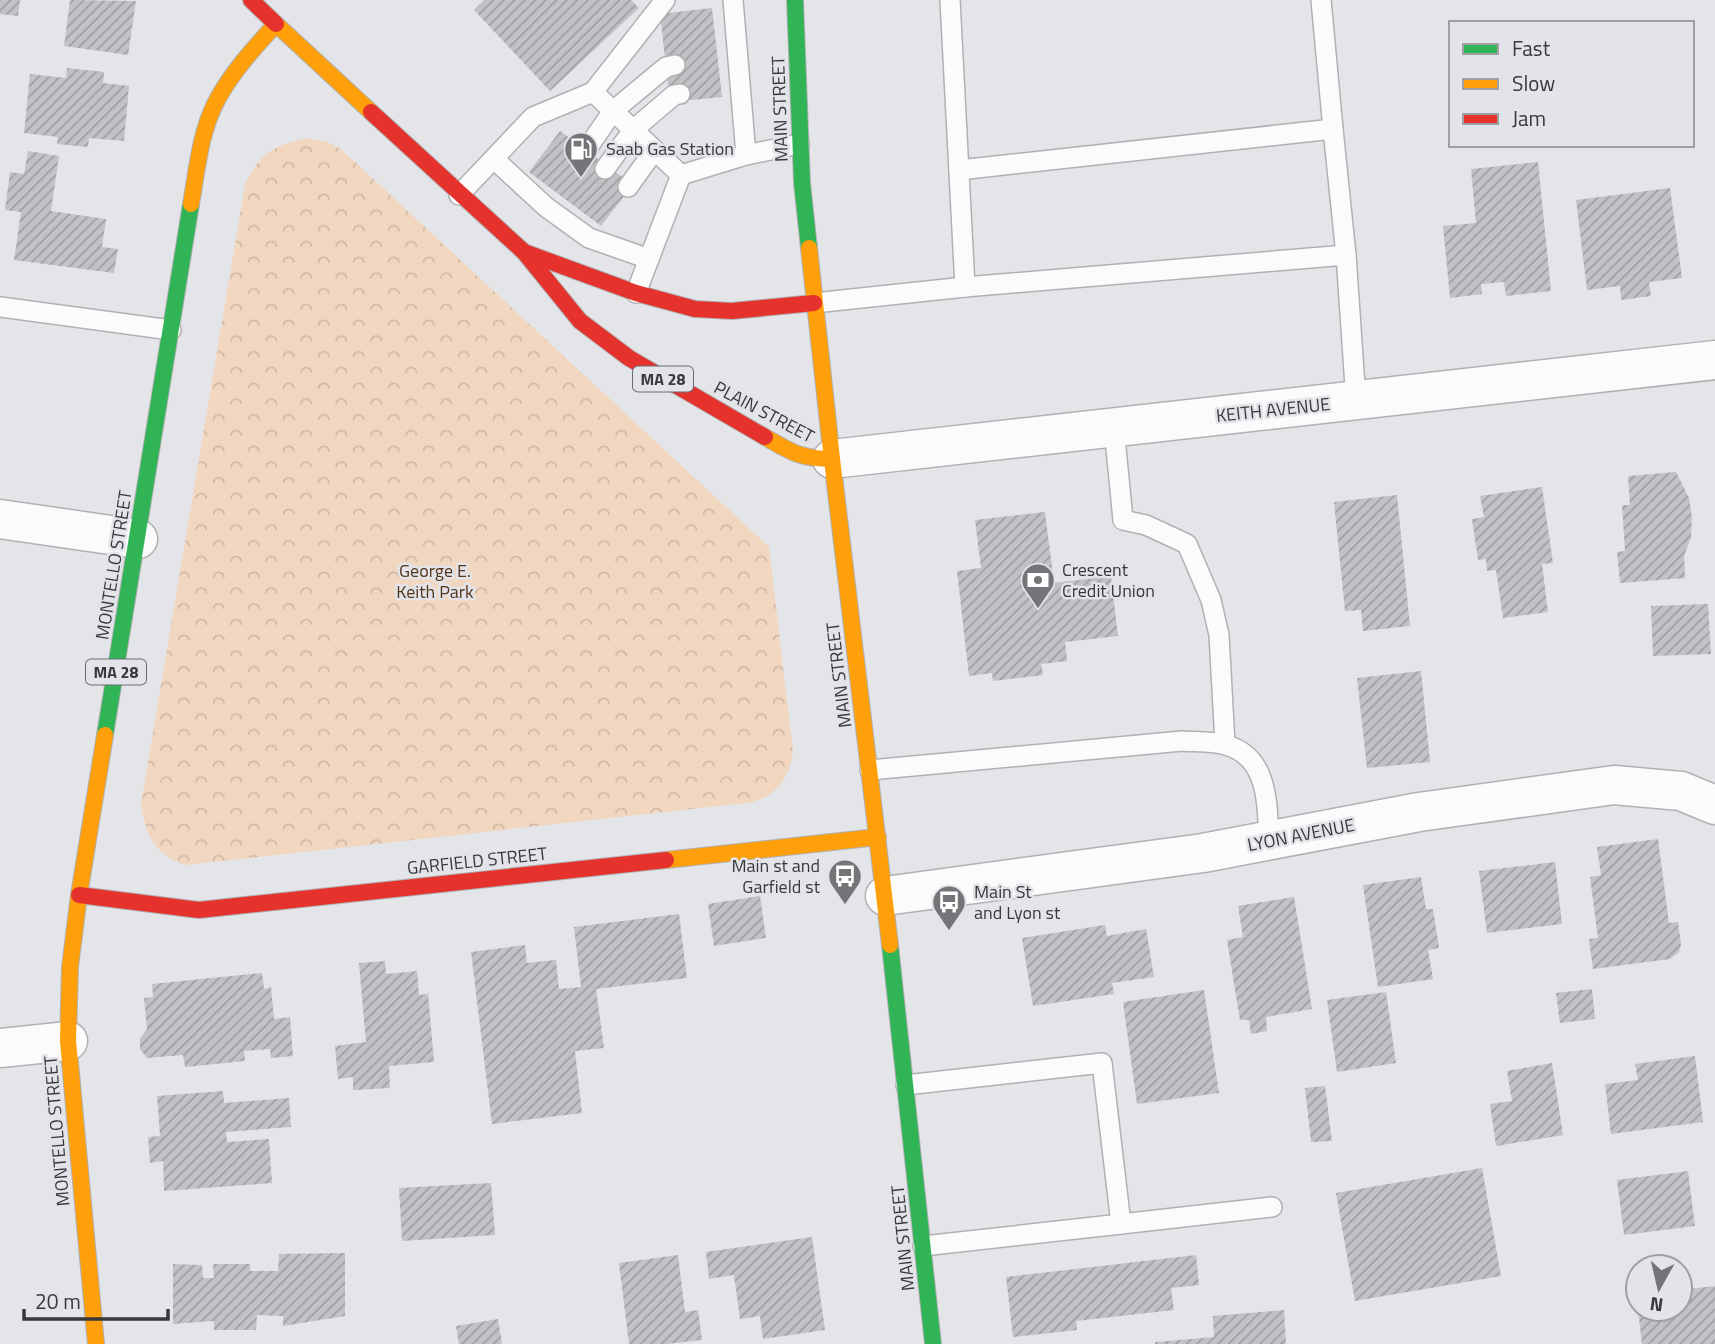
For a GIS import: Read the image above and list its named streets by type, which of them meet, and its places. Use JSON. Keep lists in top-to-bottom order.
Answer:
{
  "streets": {
    "main road": [
      "MAIN STREET",
      "MA 28",
      "PLAIN STREET",
      "MONTELLO STREET",
      "GARFIELD STREET"
    ],
    "street": ["KEITH AVENUE", "LYON AVENUE"]
  },
  "crossings": [
    ["MAIN STREET", "KEITH AVENUE"],
    ["MAIN STREET", "PLAIN STREET"],
    ["MAIN STREET", "LYON AVENUE"],
    ["MAIN STREET", "GARFIELD STREET"],
    ["KEITH AVENUE", "PLAIN STREET"],
    ["PLAIN STREET", "MONTELLO STREET"],
    ["MONTELLO STREET", "GARFIELD STREET"]
  ],
  "parks": ["George E. Keith Park"],
  "places": {
    "fuel station": ["Saab Gas Station"],
    "bank": ["Crescent Credit Union"],
    "bus stop": ["Main st and Garfield st", "Main St and Lyon st"]
  },
  "legend": ["Fast", "Slow", "Jam"],
  "scale_bar": "20 m",
  "north": "bottom"
}
